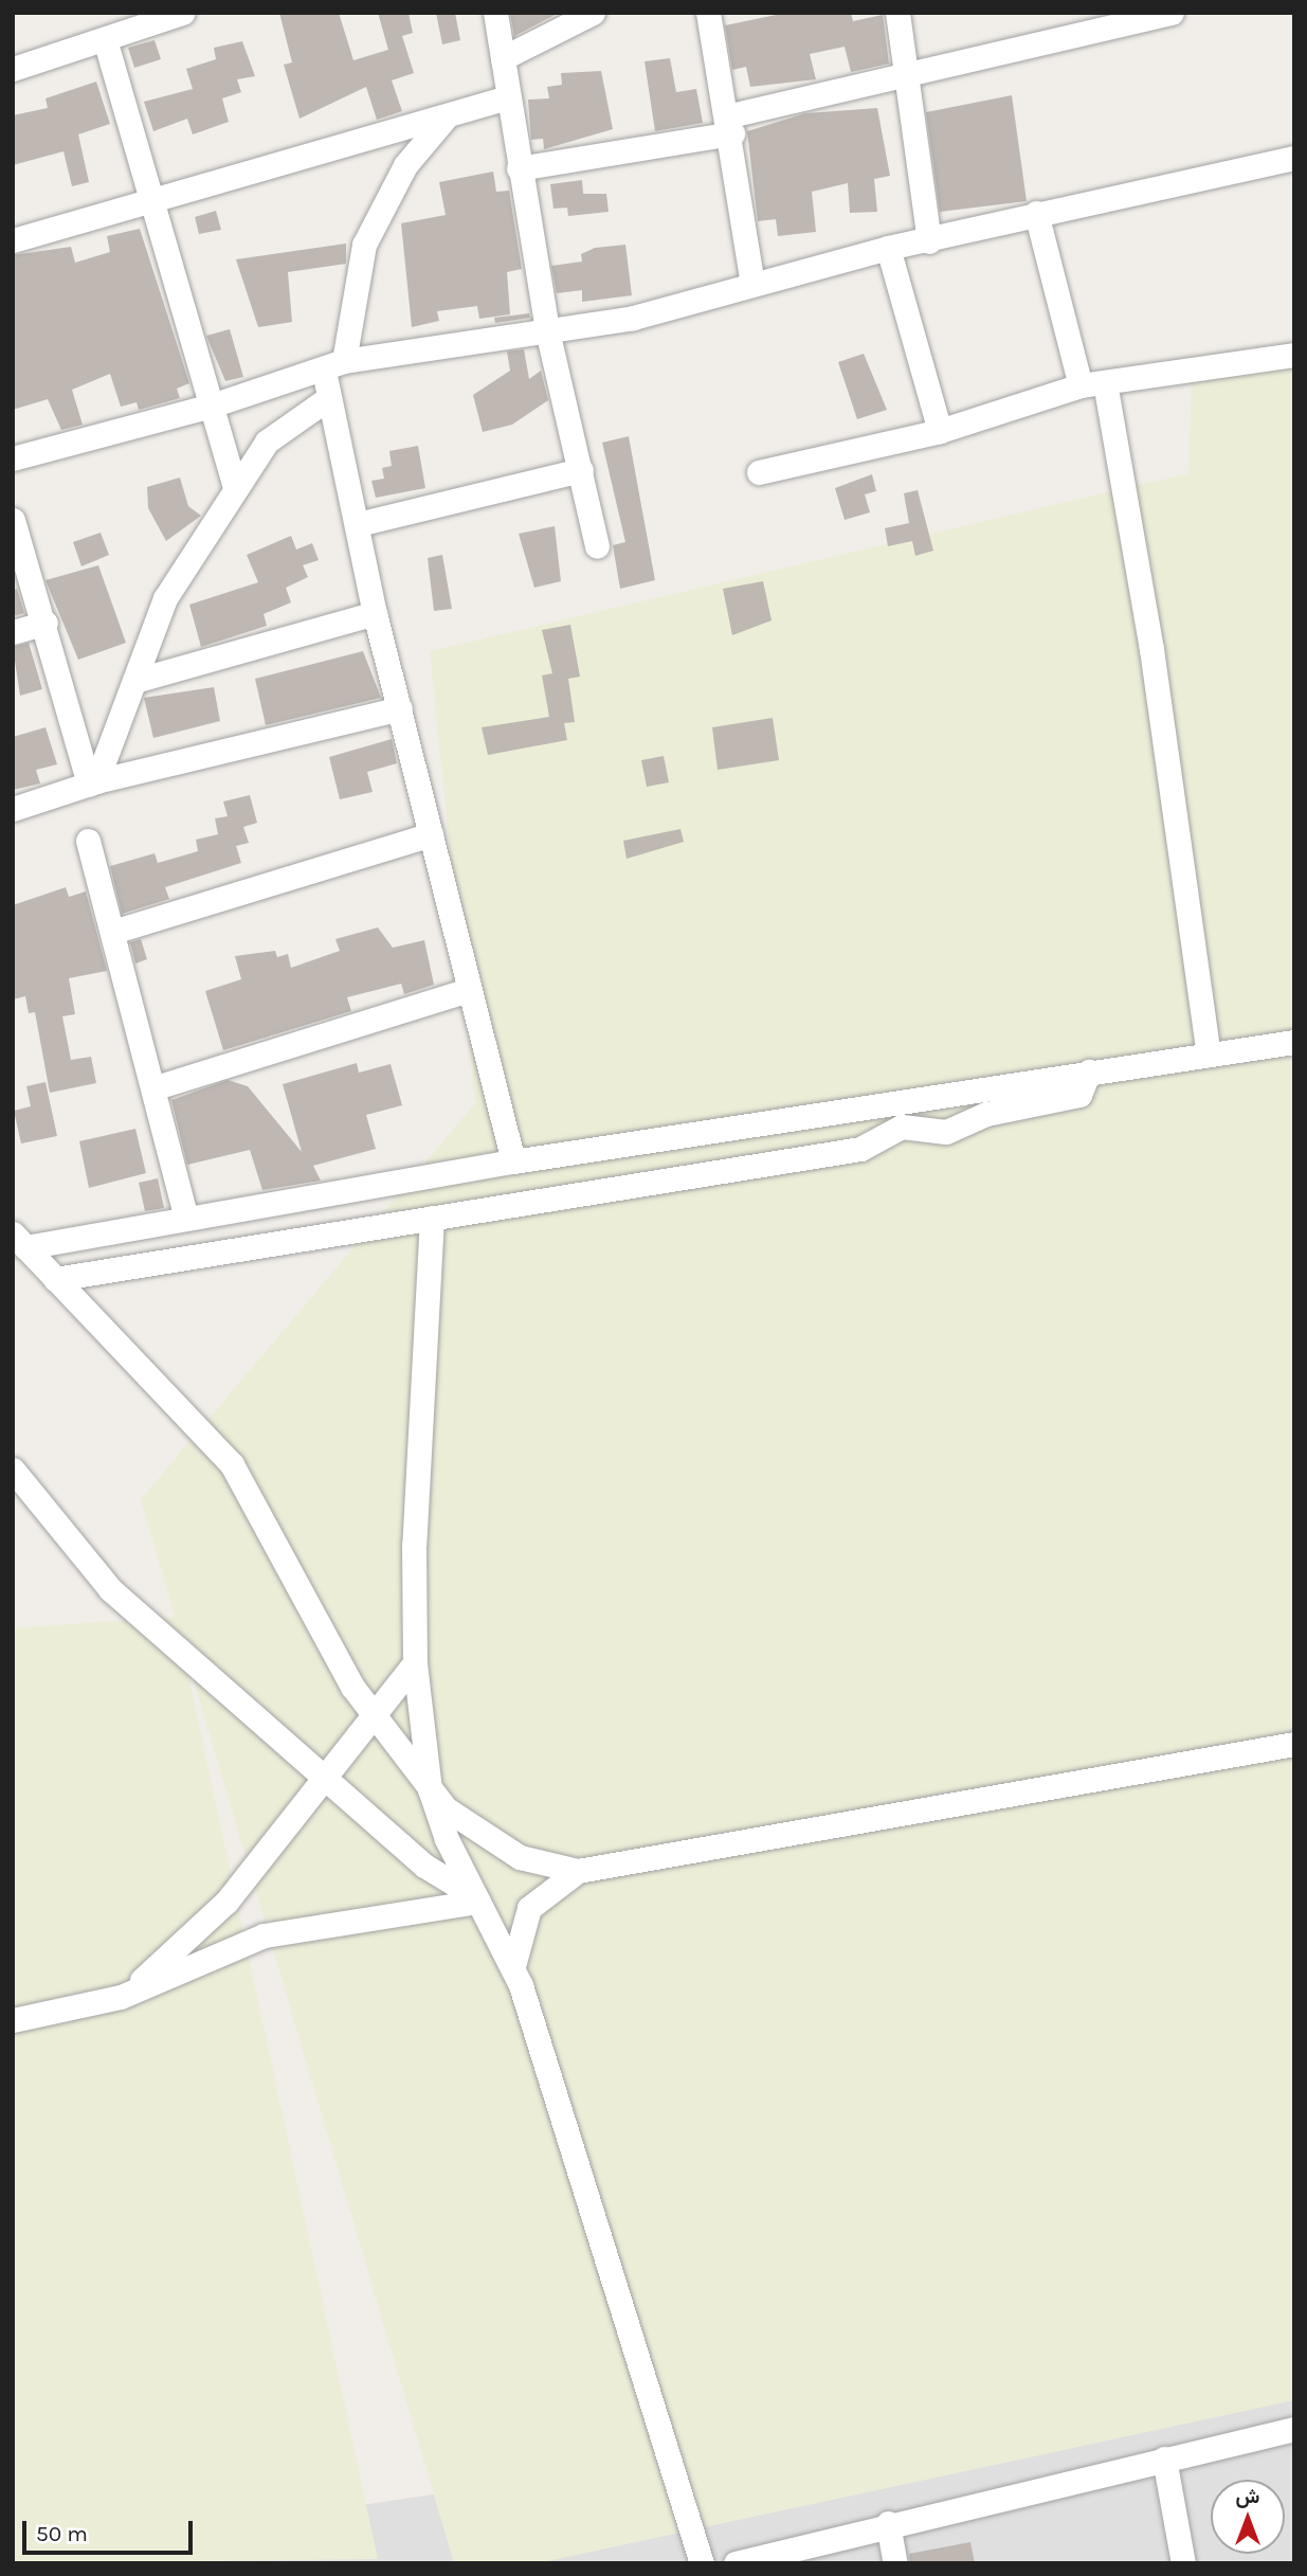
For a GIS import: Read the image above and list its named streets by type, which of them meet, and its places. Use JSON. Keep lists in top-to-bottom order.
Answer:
{
  "scale_bar": "50 m",
  "north": "top"
}
